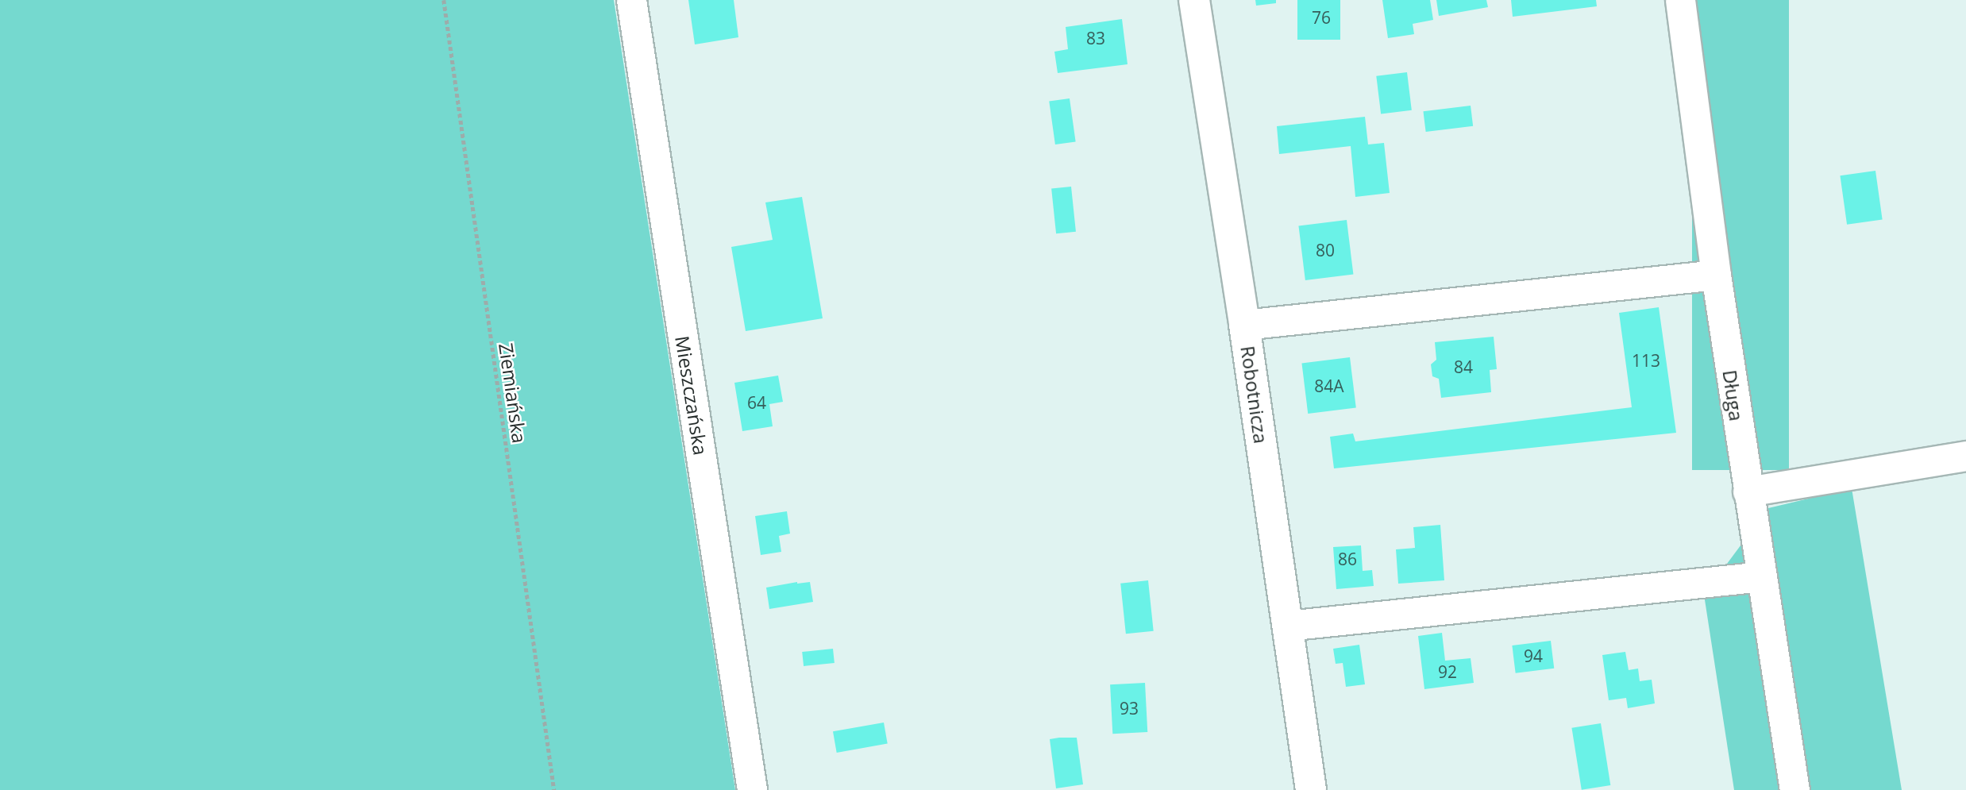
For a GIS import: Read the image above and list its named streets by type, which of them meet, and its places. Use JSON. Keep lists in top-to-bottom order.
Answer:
{
  "streets": {
    "street": ["Robotnicza", "Mieszczańska", "Długa"],
    "path": ["Ziemiańska"]
  },
  "house_numbers": [
    "76",
    "83",
    "80",
    "113",
    "84",
    "84A",
    "64",
    "86",
    "94",
    "92",
    "93"
  ]
}
